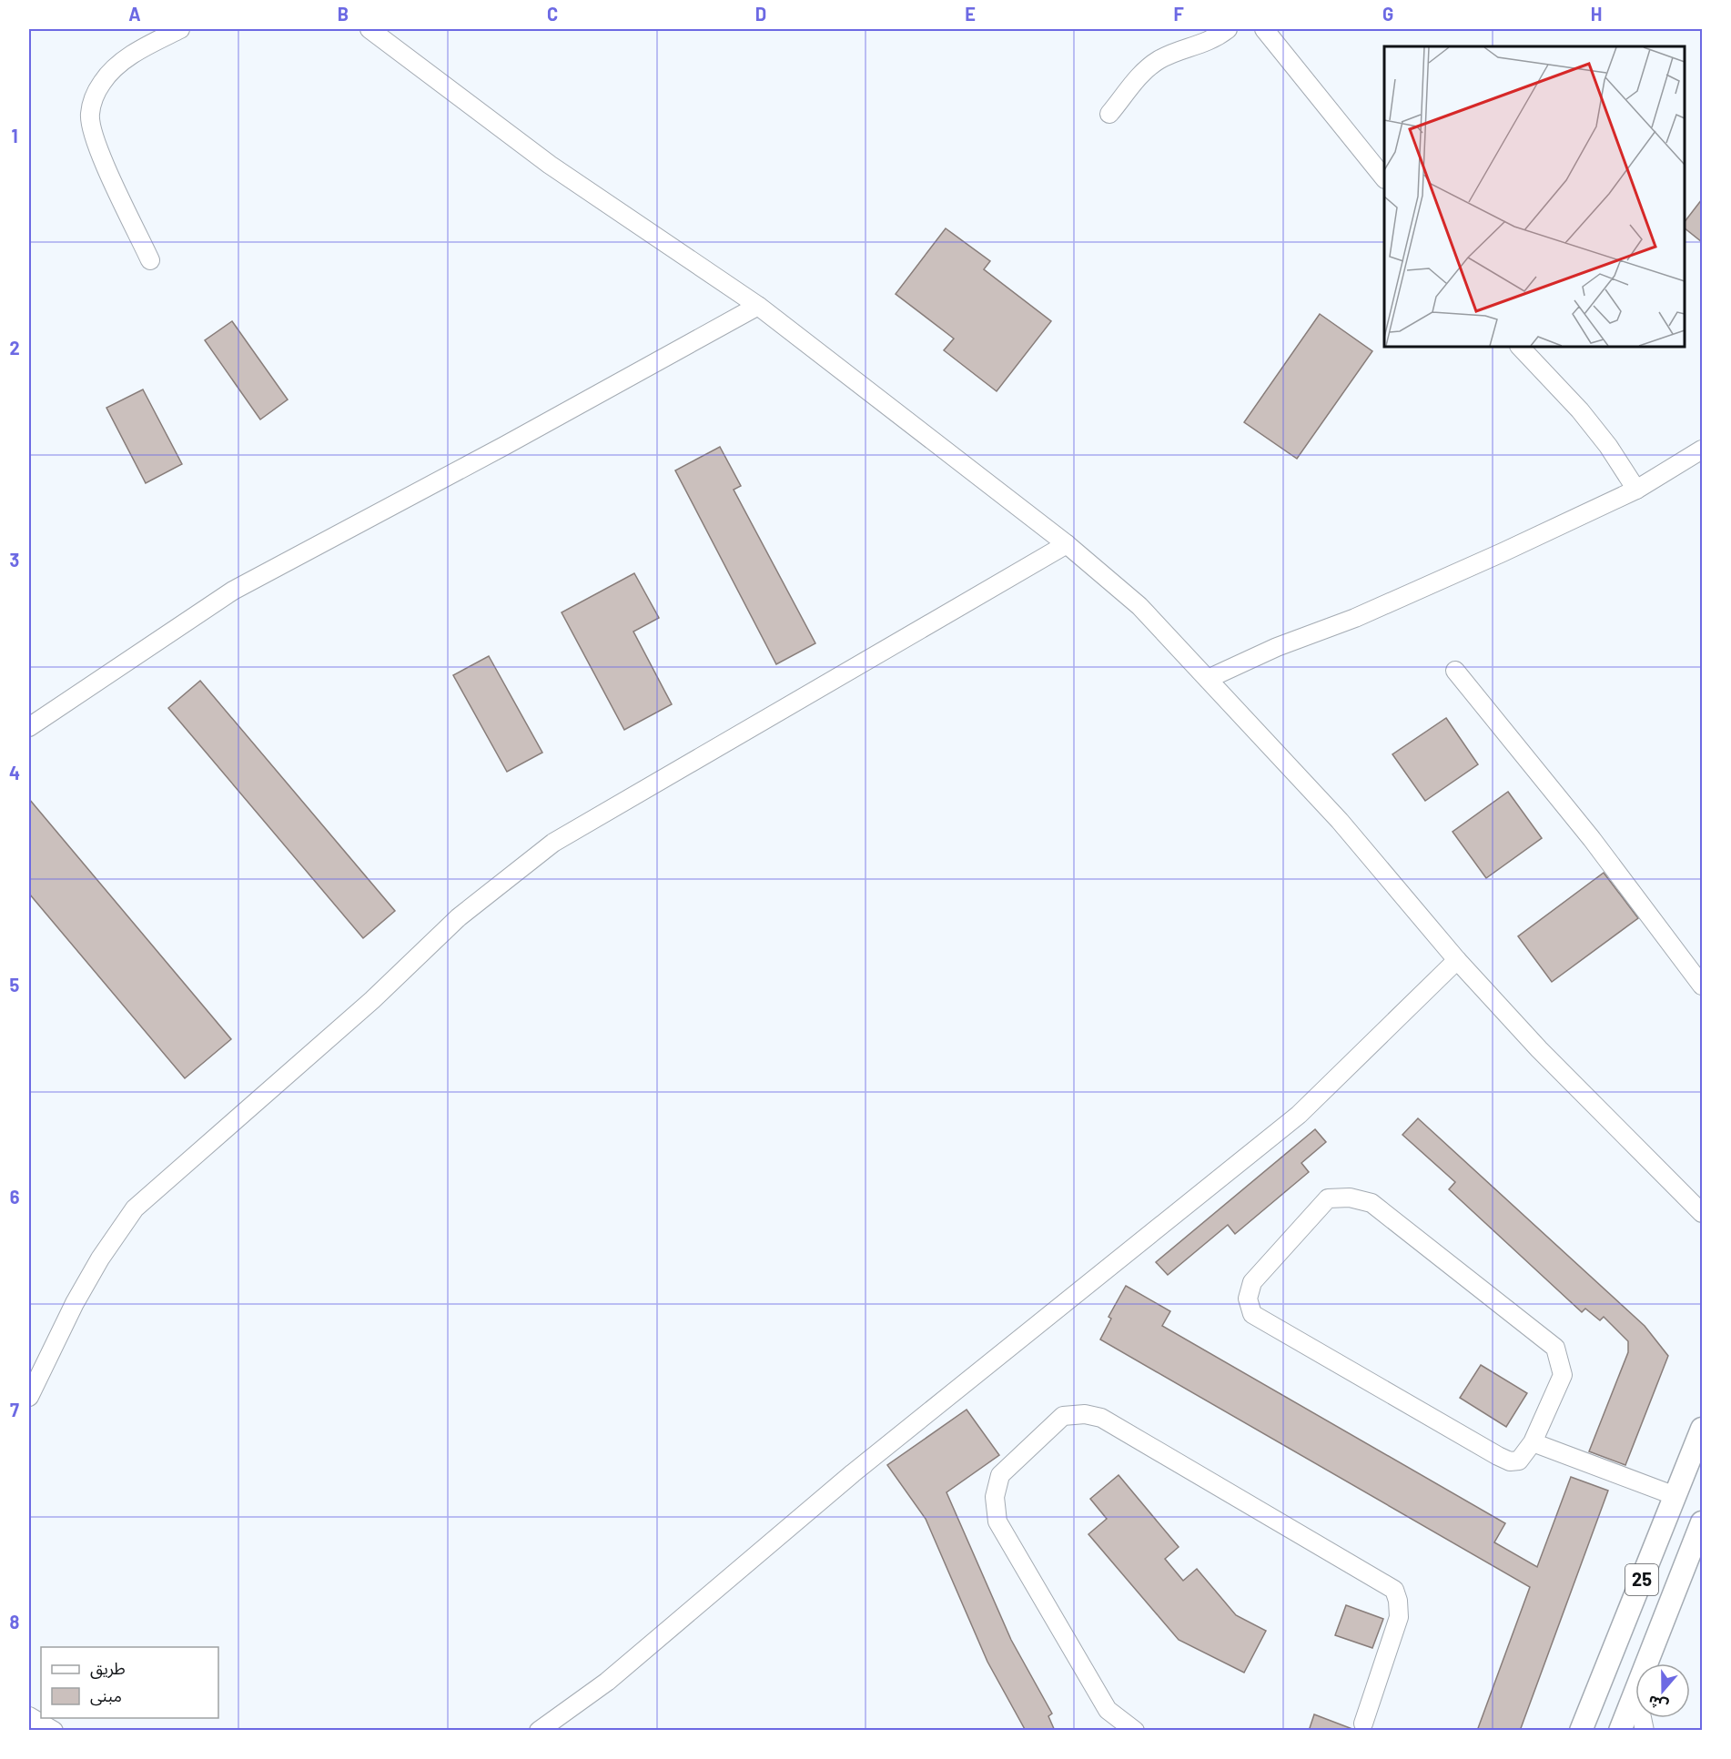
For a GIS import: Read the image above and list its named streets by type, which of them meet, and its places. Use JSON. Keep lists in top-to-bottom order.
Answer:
{
  "streets": {
    "main road": ["25"]
  },
  "legend": ["طريق", "مبنى"],
  "north": "bottom",
  "grid": {
    "columns": [
      "A",
      "B",
      "C",
      "D",
      "E",
      "F",
      "G",
      "H"
    ],
    "rows": [
      "1",
      "2",
      "3",
      "4",
      "5",
      "6",
      "7",
      "8"
    ]
  }
}
